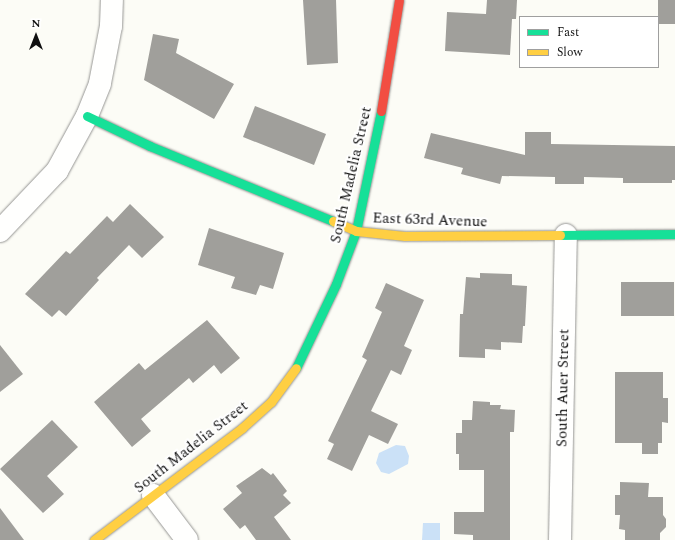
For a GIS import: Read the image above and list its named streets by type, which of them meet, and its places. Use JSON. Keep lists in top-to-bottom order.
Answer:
{
  "streets": {
    "street": ["South Madelia Street", "East 63rd Avenue", "South Auer Street"]
  },
  "crossings": [
    ["South Madelia Street", "East 63rd Avenue"],
    ["East 63rd Avenue", "South Auer Street"]
  ],
  "legend": ["Fast", "Slow"],
  "north": "top"
}
